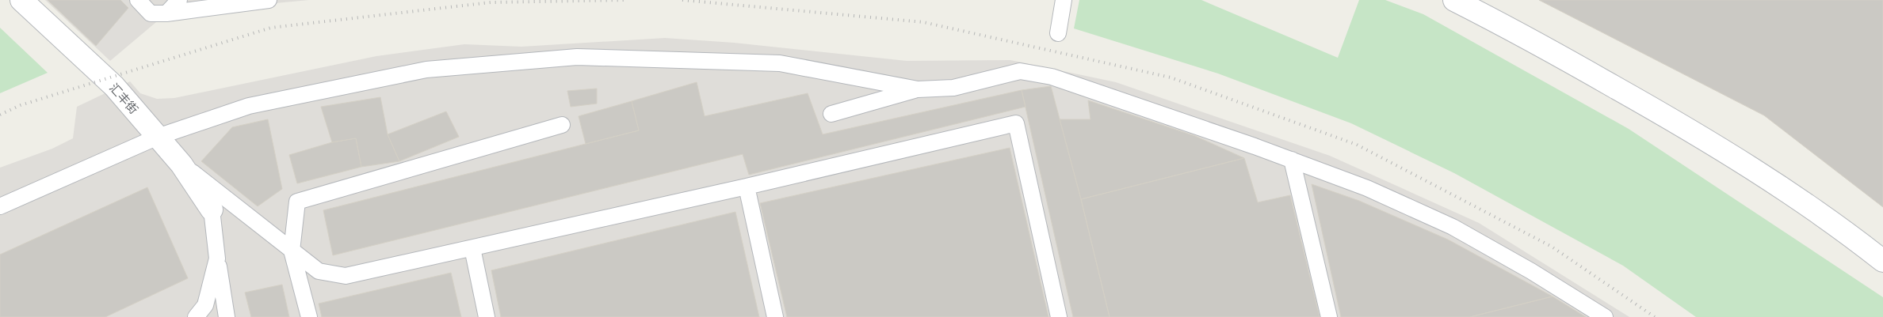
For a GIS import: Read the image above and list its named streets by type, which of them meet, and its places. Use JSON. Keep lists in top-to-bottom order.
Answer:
{
  "streets": {
    "street": ["汇丰街"]
  }
}
